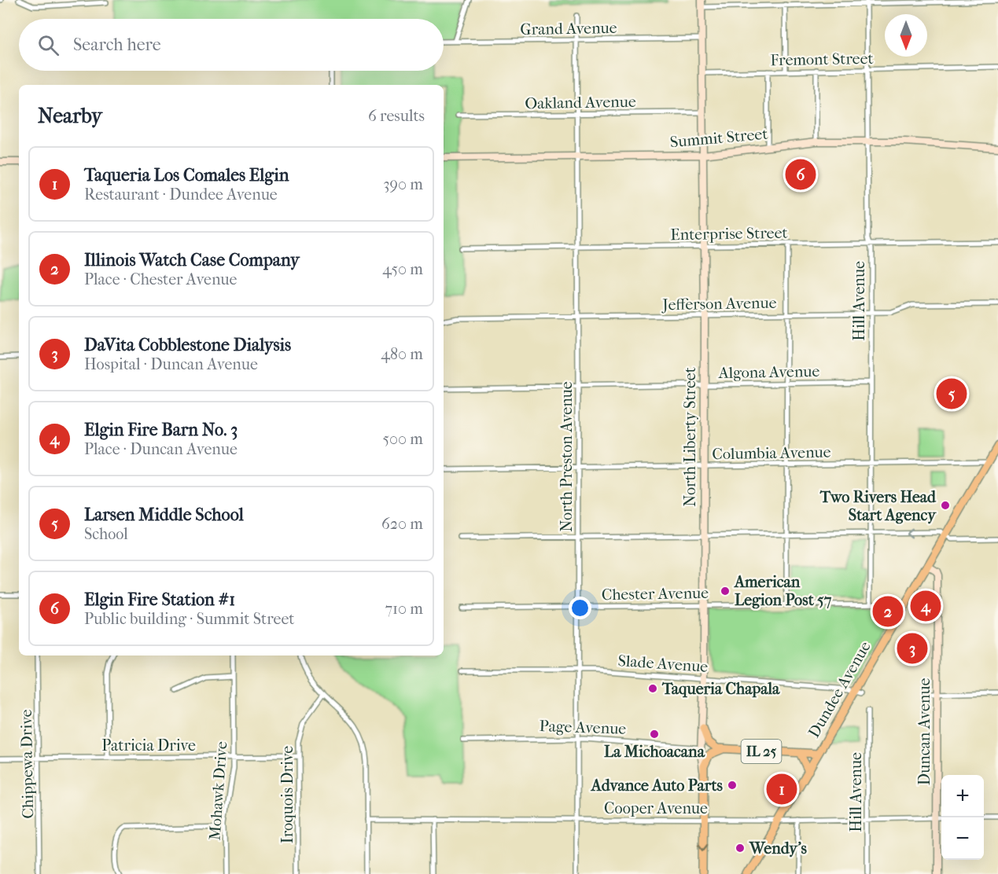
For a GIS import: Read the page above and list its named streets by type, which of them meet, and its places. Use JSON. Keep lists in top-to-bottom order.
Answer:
{
  "streets": {
    "main road": [
      "Summit Street",
      "North Liberty Street",
      "Dundee Avenue",
      "Duncan Avenue",
      "IL 25"
    ],
    "street": [
      "Grand Avenue",
      "Fremont Street",
      "Oakland Avenue",
      "Enterprise Street",
      "Hill Avenue",
      "Jefferson Avenue",
      "Algona Avenue",
      "Columbia Avenue",
      "North Preston Avenue",
      "Chester Avenue",
      "Slade Avenue",
      "Page Avenue",
      "Patricia Drive",
      "Chippewa Drive",
      "Mohawk Drive",
      "Iroquois Drive",
      "Cooper Avenue"
    ]
  },
  "crossings": [
    ["Grand Avenue", "North Liberty Street"],
    ["Grand Avenue", "North Preston Avenue"],
    ["Fremont Street", "Hill Avenue"],
    ["Fremont Street", "North Liberty Street"],
    ["Oakland Avenue", "North Liberty Street"],
    ["Oakland Avenue", "North Preston Avenue"],
    ["Summit Street", "Hill Avenue"],
    ["Summit Street", "North Liberty Street"],
    ["Summit Street", "North Preston Avenue"],
    ["Enterprise Street", "Hill Avenue"],
    ["Enterprise Street", "North Liberty Street"],
    ["Enterprise Street", "North Preston Avenue"],
    ["Hill Avenue", "Jefferson Avenue"],
    ["Hill Avenue", "Algona Avenue"],
    ["Hill Avenue", "Columbia Avenue"],
    ["Hill Avenue", "Chester Avenue"],
    ["Hill Avenue", "Cooper Avenue"],
    ["Jefferson Avenue", "North Liberty Street"],
    ["Jefferson Avenue", "North Preston Avenue"],
    ["Algona Avenue", "North Liberty Street"],
    ["Algona Avenue", "North Preston Avenue"],
    ["North Liberty Street", "Columbia Avenue"],
    ["North Liberty Street", "Chester Avenue"],
    ["North Liberty Street", "Slade Avenue"],
    ["North Liberty Street", "Page Avenue"],
    ["North Liberty Street", "Cooper Avenue"],
    ["Columbia Avenue", "North Preston Avenue"],
    ["Columbia Avenue", "Dundee Avenue"],
    ["North Preston Avenue", "Chester Avenue"],
    ["North Preston Avenue", "Slade Avenue"],
    ["North Preston Avenue", "Page Avenue"],
    ["North Preston Avenue", "Cooper Avenue"],
    ["Chester Avenue", "Dundee Avenue"],
    ["Slade Avenue", "Dundee Avenue"],
    ["Dundee Avenue", "Duncan Avenue"],
    ["Dundee Avenue", "Cooper Avenue"],
    ["Duncan Avenue", "Cooper Avenue"],
    ["Patricia Drive", "Chippewa Drive"],
    ["Patricia Drive", "Mohawk Drive"],
    ["Patricia Drive", "Iroquois Drive"]
  ],
  "places": [
    "Two Rivers Head Start Agency",
    "American Legion Post 57",
    "Taqueria Chapala",
    "La Michoacana",
    "Advance Auto Parts",
    "Wendy's"
  ],
  "north": "bottom",
  "page": {
    "search": "Search here",
    "heading": ["Nearby", "6 results"],
    "list": [
      {
        "mark": "1",
        "name": "Taqueria Los Comales Elgin",
        "note": "Restaurant · Dundee Avenue",
        "value": "390 m"
      },
      {
        "mark": "2",
        "name": "Illinois Watch Case Company",
        "note": "Place · Chester Avenue",
        "value": "450 m"
      },
      {
        "mark": "3",
        "name": "DaVita Cobblestone Dialysis",
        "note": "Hospital · Duncan Avenue",
        "value": "480 m"
      },
      {
        "mark": "4",
        "name": "Elgin Fire Barn No. 3",
        "note": "Place · Duncan Avenue",
        "value": "500 m"
      },
      {
        "mark": "5",
        "name": "Larsen Middle School",
        "note": "School",
        "value": "620 m"
      },
      {
        "mark": "6",
        "name": "Elgin Fire Station #1",
        "note": "Public building · Summit Street",
        "value": "710 m"
      }
    ],
    "pins": [
      "6",
      "5",
      "4",
      "2",
      "3",
      "1"
    ],
    "map_buttons": ["+", "−"]
  }
}
